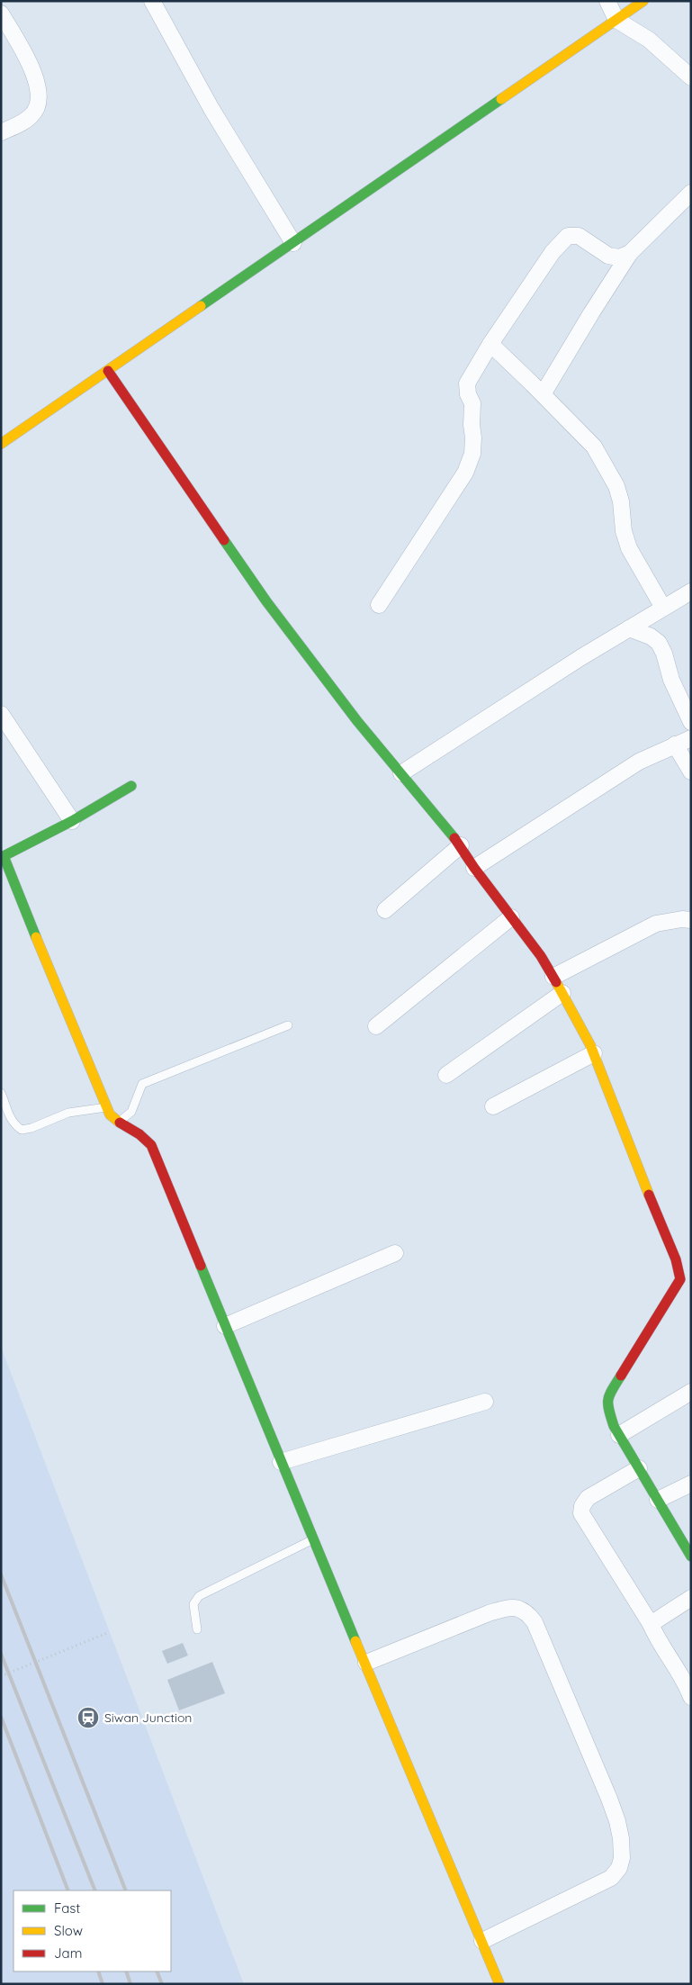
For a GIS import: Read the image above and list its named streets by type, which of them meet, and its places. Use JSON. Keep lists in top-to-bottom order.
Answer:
{
  "places": {
    "station": ["Siwan Junction"]
  },
  "legend": ["Fast", "Slow", "Jam"]
}
